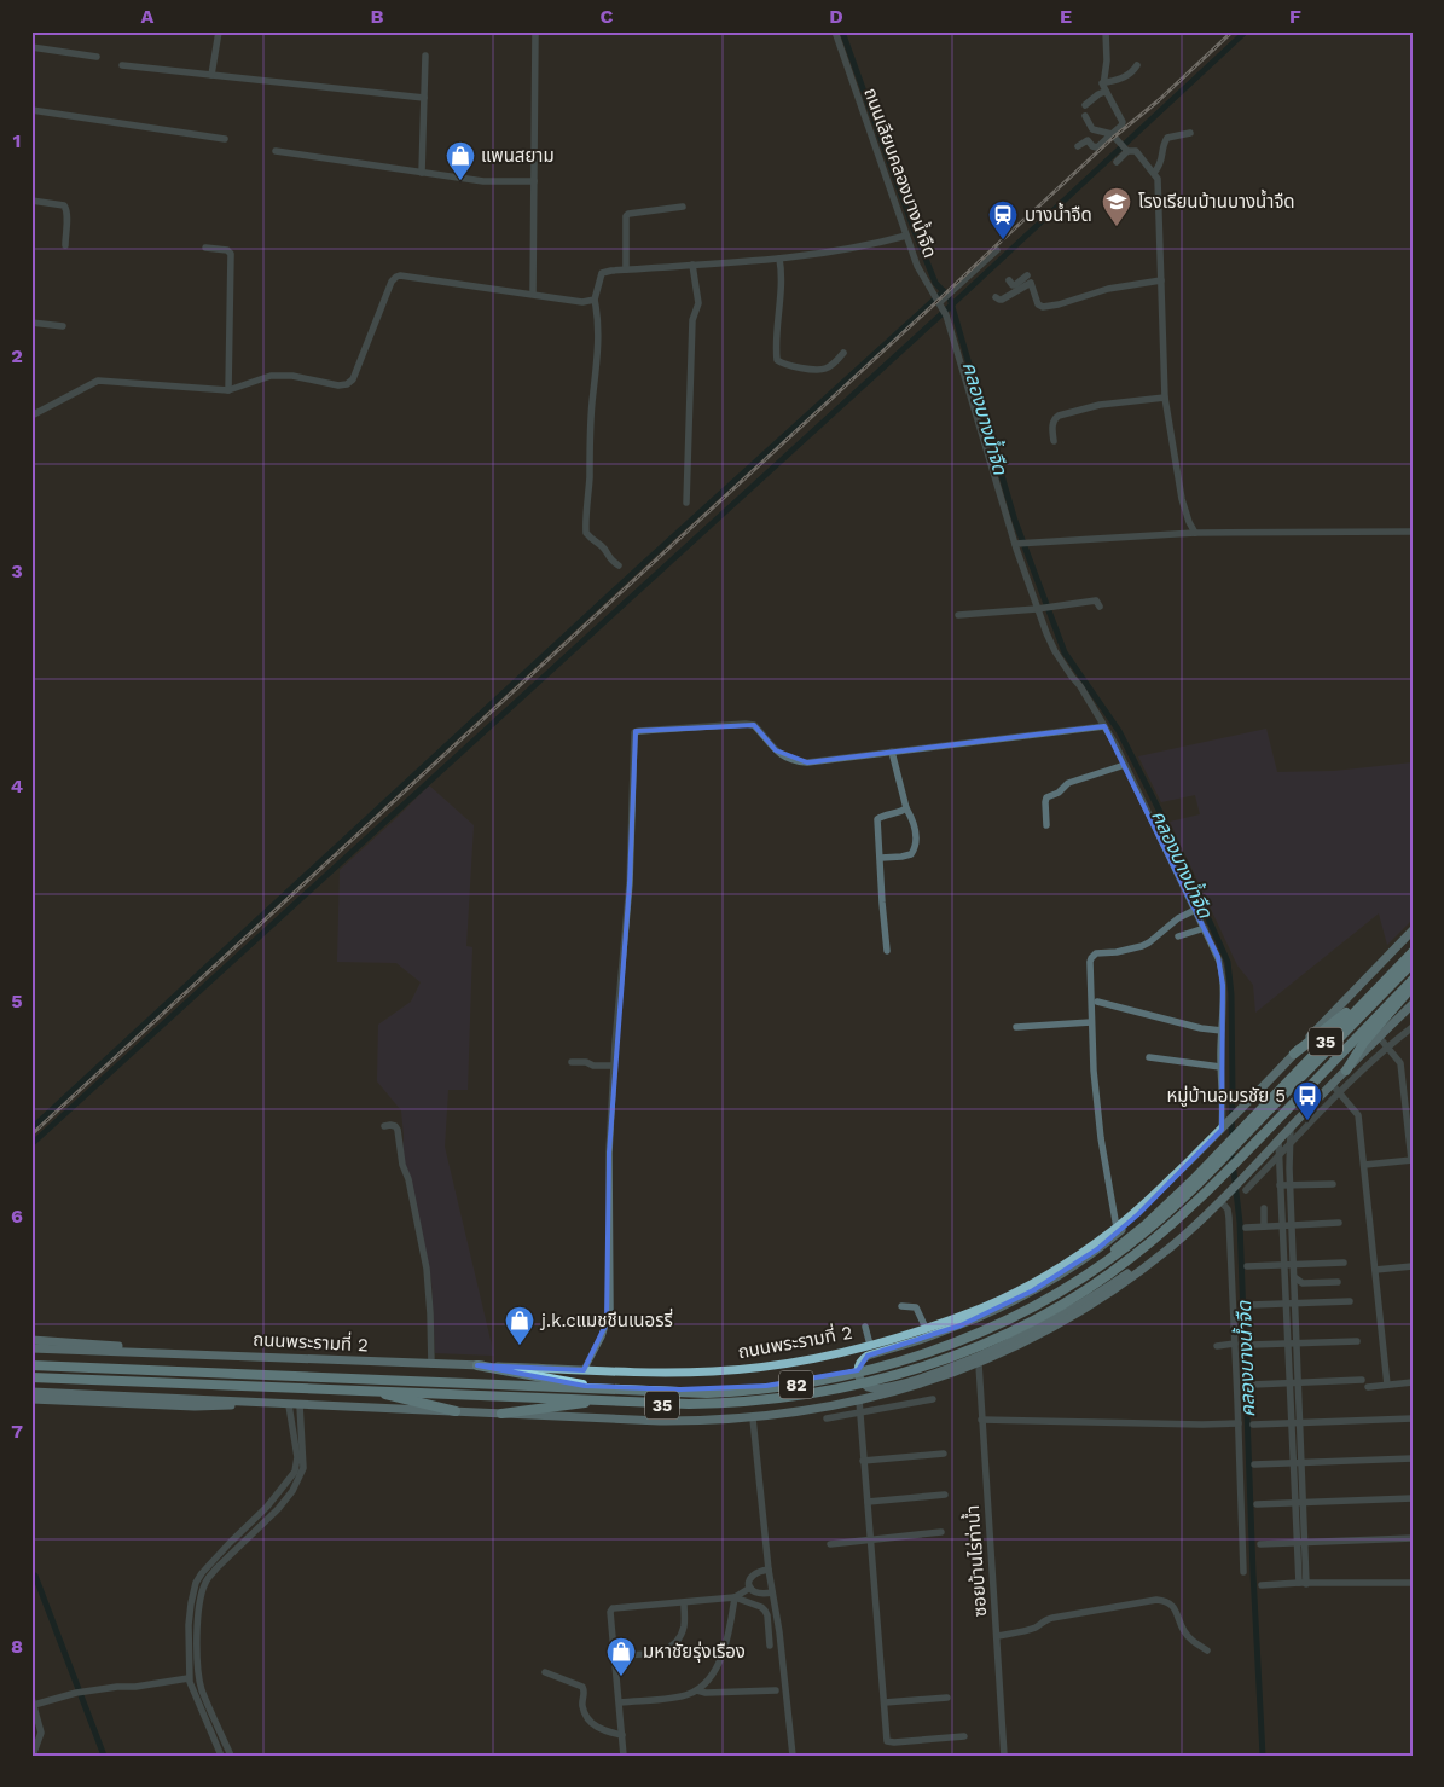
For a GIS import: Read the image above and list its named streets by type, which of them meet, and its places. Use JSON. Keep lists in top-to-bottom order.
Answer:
{
  "streets": {
    "highway": ["35", "ถนนพระรามที่ 2", "82"],
    "street": ["ถนนเลียบคลองบางน้ำจืด", "ซอยบ้านไร่ท่าน้ำ"]
  },
  "crossings": [
    ["ถนนเลียบคลองบางน้ำจืด", "ถนนพระรามที่ 2"],
    ["35", "82"],
    ["35", "ซอยบ้านไร่ท่าน้ำ"],
    ["ถนนพระรามที่ 2", "82"]
  ],
  "water": ["คลองบางน้ำจืด"],
  "places": {
    "shop": ["แพนสยาม", "j.k.cแมชชีนเนอรรี่", "มหาชัยรุ่งเรือง"],
    "school or university": ["โรงเรียนบ้านบางนํ้าจืด"],
    "station": ["บางน้ำจืด"],
    "bus stop": ["หมู่บ้านอมรชัย 5"]
  },
  "grid": {
    "columns": [
      "A",
      "B",
      "C",
      "D",
      "E",
      "F"
    ],
    "rows": [
      "1",
      "2",
      "3",
      "4",
      "5",
      "6",
      "7",
      "8"
    ]
  }
}
